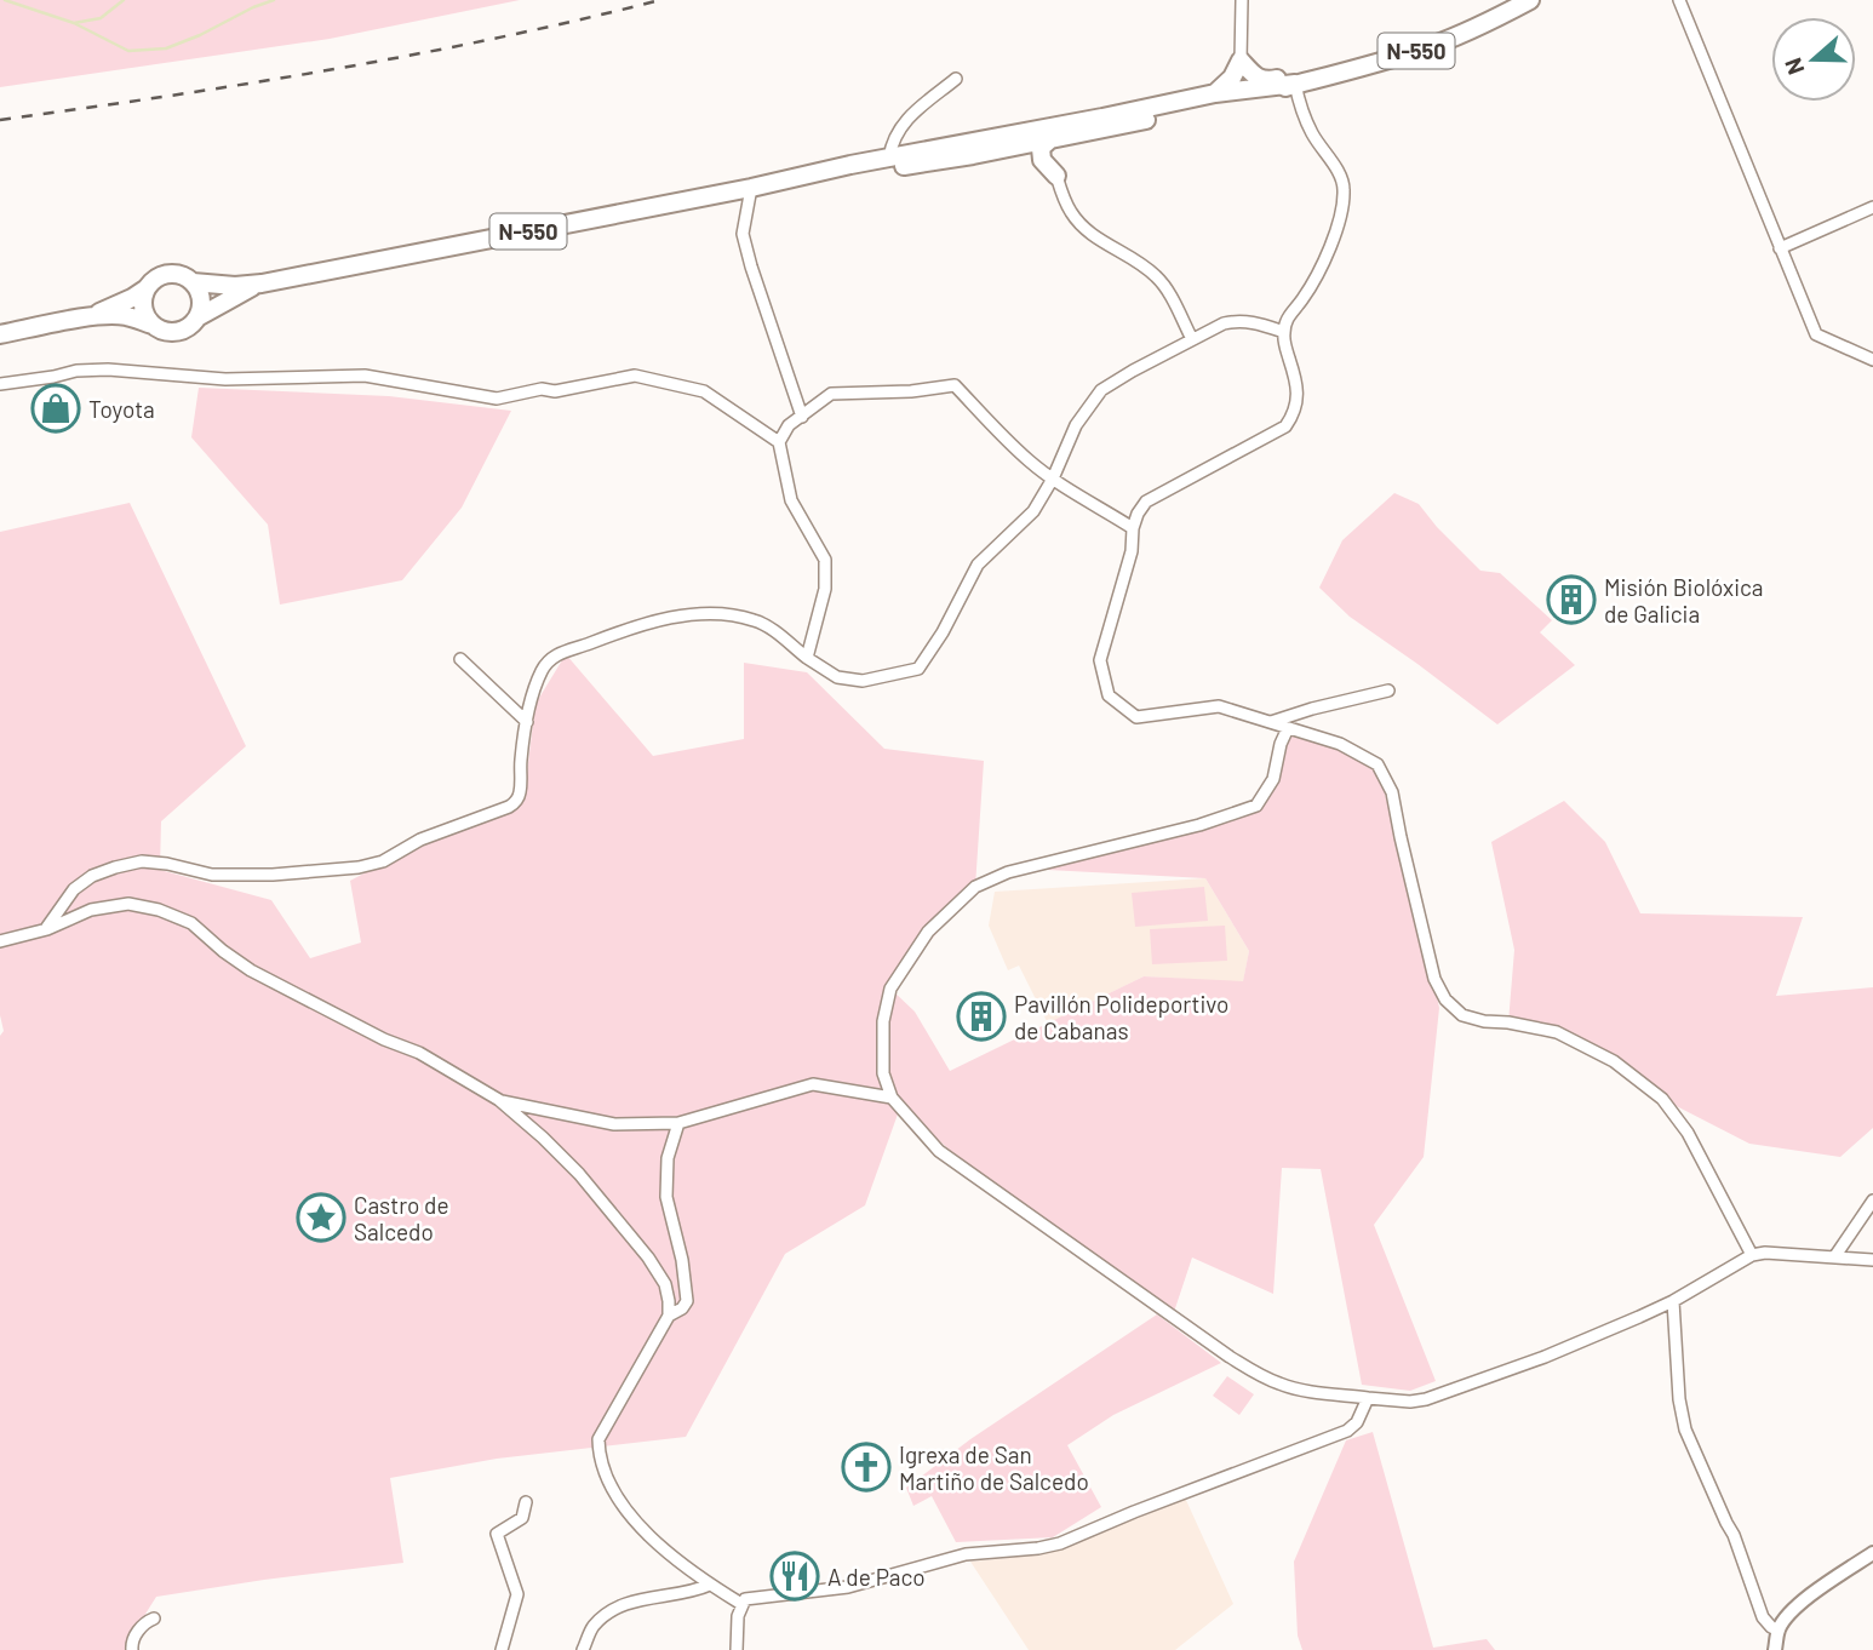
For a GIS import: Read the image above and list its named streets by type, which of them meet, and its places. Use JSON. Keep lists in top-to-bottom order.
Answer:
{
  "streets": {
    "highway": ["N-550"]
  },
  "places": {
    "shop": ["Toyota"],
    "building": ["Misión Biolóxica de Galicia", "Pavillón Polideportivo de Cabanas"],
    "place": ["Castro de Salcedo"],
    "church": ["Igrexa de San Martiño de Salcedo"],
    "restaurant": ["A de Paco"]
  },
  "north": "left"
}
